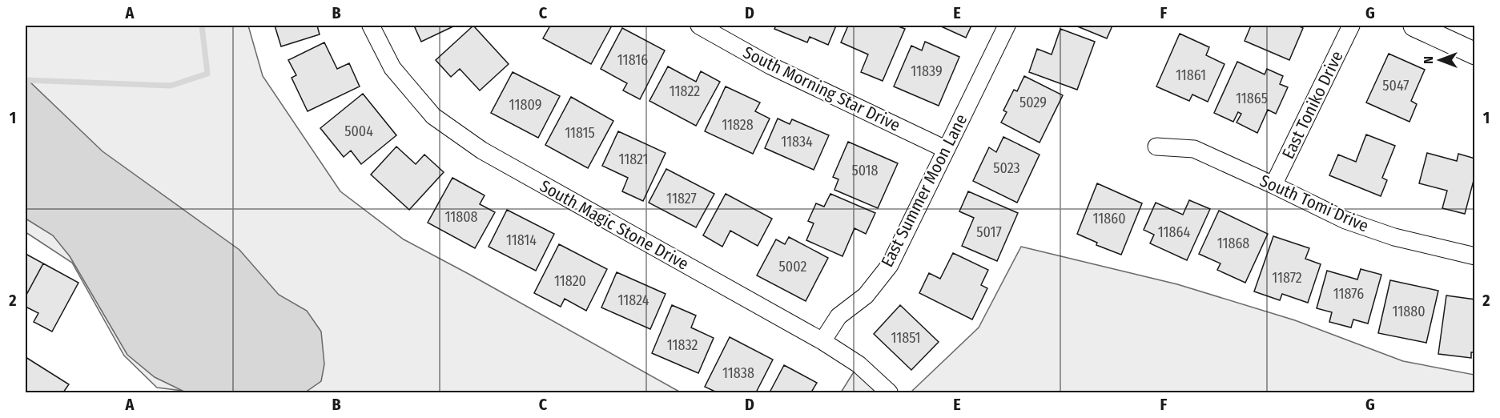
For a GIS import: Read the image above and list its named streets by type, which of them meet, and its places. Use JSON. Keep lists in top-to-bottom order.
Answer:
{
  "streets": {
    "street": [
      "South Morning Star Drive",
      "East Toniko Drive",
      "East Summer Moon Lane",
      "South Tomi Drive",
      "South Magic Stone Drive"
    ]
  },
  "crossings": [
    ["South Morning Star Drive", "East Summer Moon Lane"],
    ["East Toniko Drive", "South Tomi Drive"],
    ["East Summer Moon Lane", "South Magic Stone Drive"]
  ],
  "house_numbers": [
    "11816",
    "11839",
    "11861",
    "5047",
    "11822",
    "11865",
    "5029",
    "11809",
    "11828",
    "5004",
    "11815",
    "11834",
    "11821",
    "5023",
    "5018",
    "11827",
    "11808",
    "11860",
    "5017",
    "11864",
    "11814",
    "11868",
    "5002",
    "11872",
    "11820",
    "11876",
    "11824",
    "11880",
    "11851",
    "11832",
    "11838"
  ],
  "north": "left",
  "grid": {
    "columns": [
      "A",
      "B",
      "C",
      "D",
      "E",
      "F",
      "G"
    ],
    "rows": ["1", "2"]
  }
}
